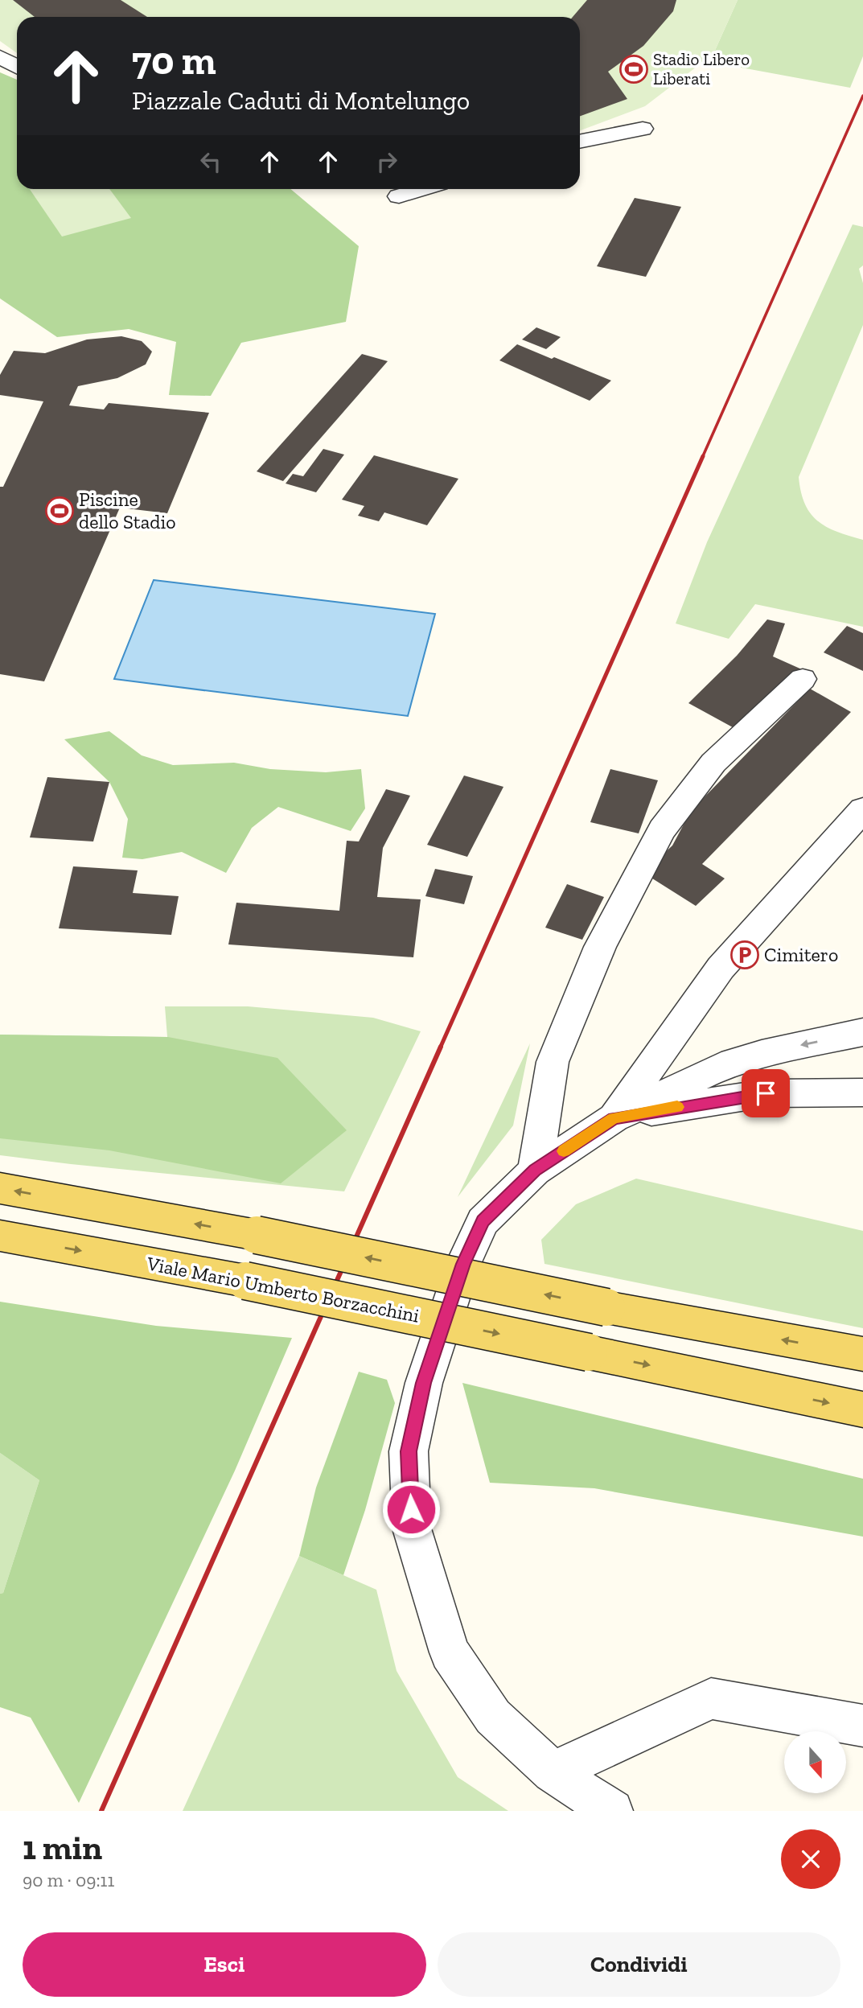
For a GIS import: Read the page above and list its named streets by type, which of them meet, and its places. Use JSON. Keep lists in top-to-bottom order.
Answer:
{
  "streets": {
    "main road": ["Viale Mario Umberto Borzacchini"]
  },
  "places": {
    "sports": ["Stadio Libero Liberati", "Piscine dello Stadio"],
    "parking": ["Cimitero"]
  },
  "north": "bottom",
  "page": {
    "turn": ["70 m", "Piazzale Caduti di Montelungo"],
    "heading": ["1 min", "90 m · 09:11"],
    "buttons": ["Esci", "Condividi"]
  }
}
